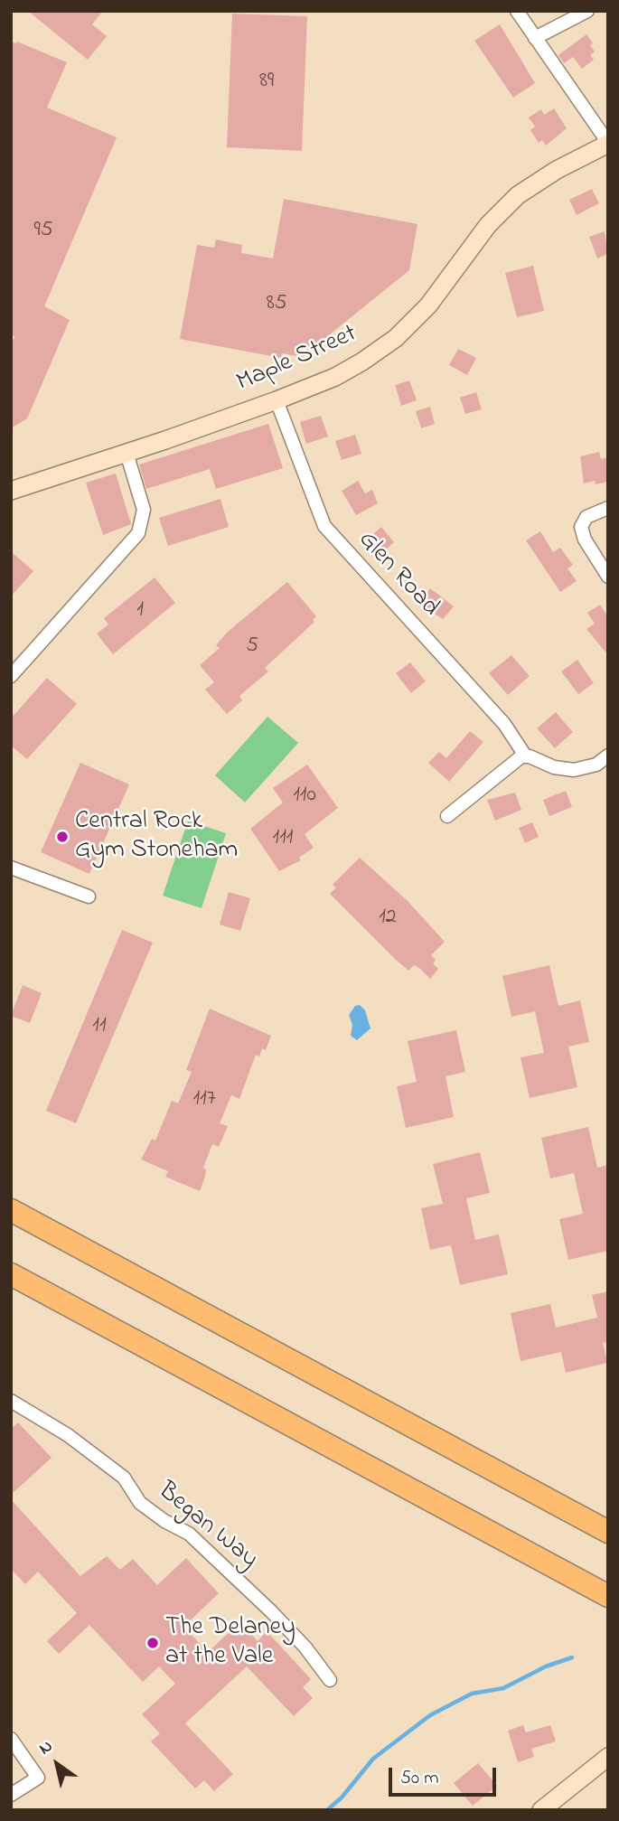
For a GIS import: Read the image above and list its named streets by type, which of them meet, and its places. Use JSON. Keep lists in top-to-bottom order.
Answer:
{
  "streets": {
    "street": ["Maple Street", "Glen Road", "Began Way"]
  },
  "crossings": [
    ["Maple Street", "Glen Road"]
  ],
  "places": ["Central Rock Gym Stoneham", "The Delaney at the Vale"],
  "house_numbers": [
    "89",
    "95",
    "85",
    "1",
    "5",
    "110",
    "111",
    "12",
    "11",
    "117"
  ],
  "scale_bar": "50 m",
  "north": "top left"
}
